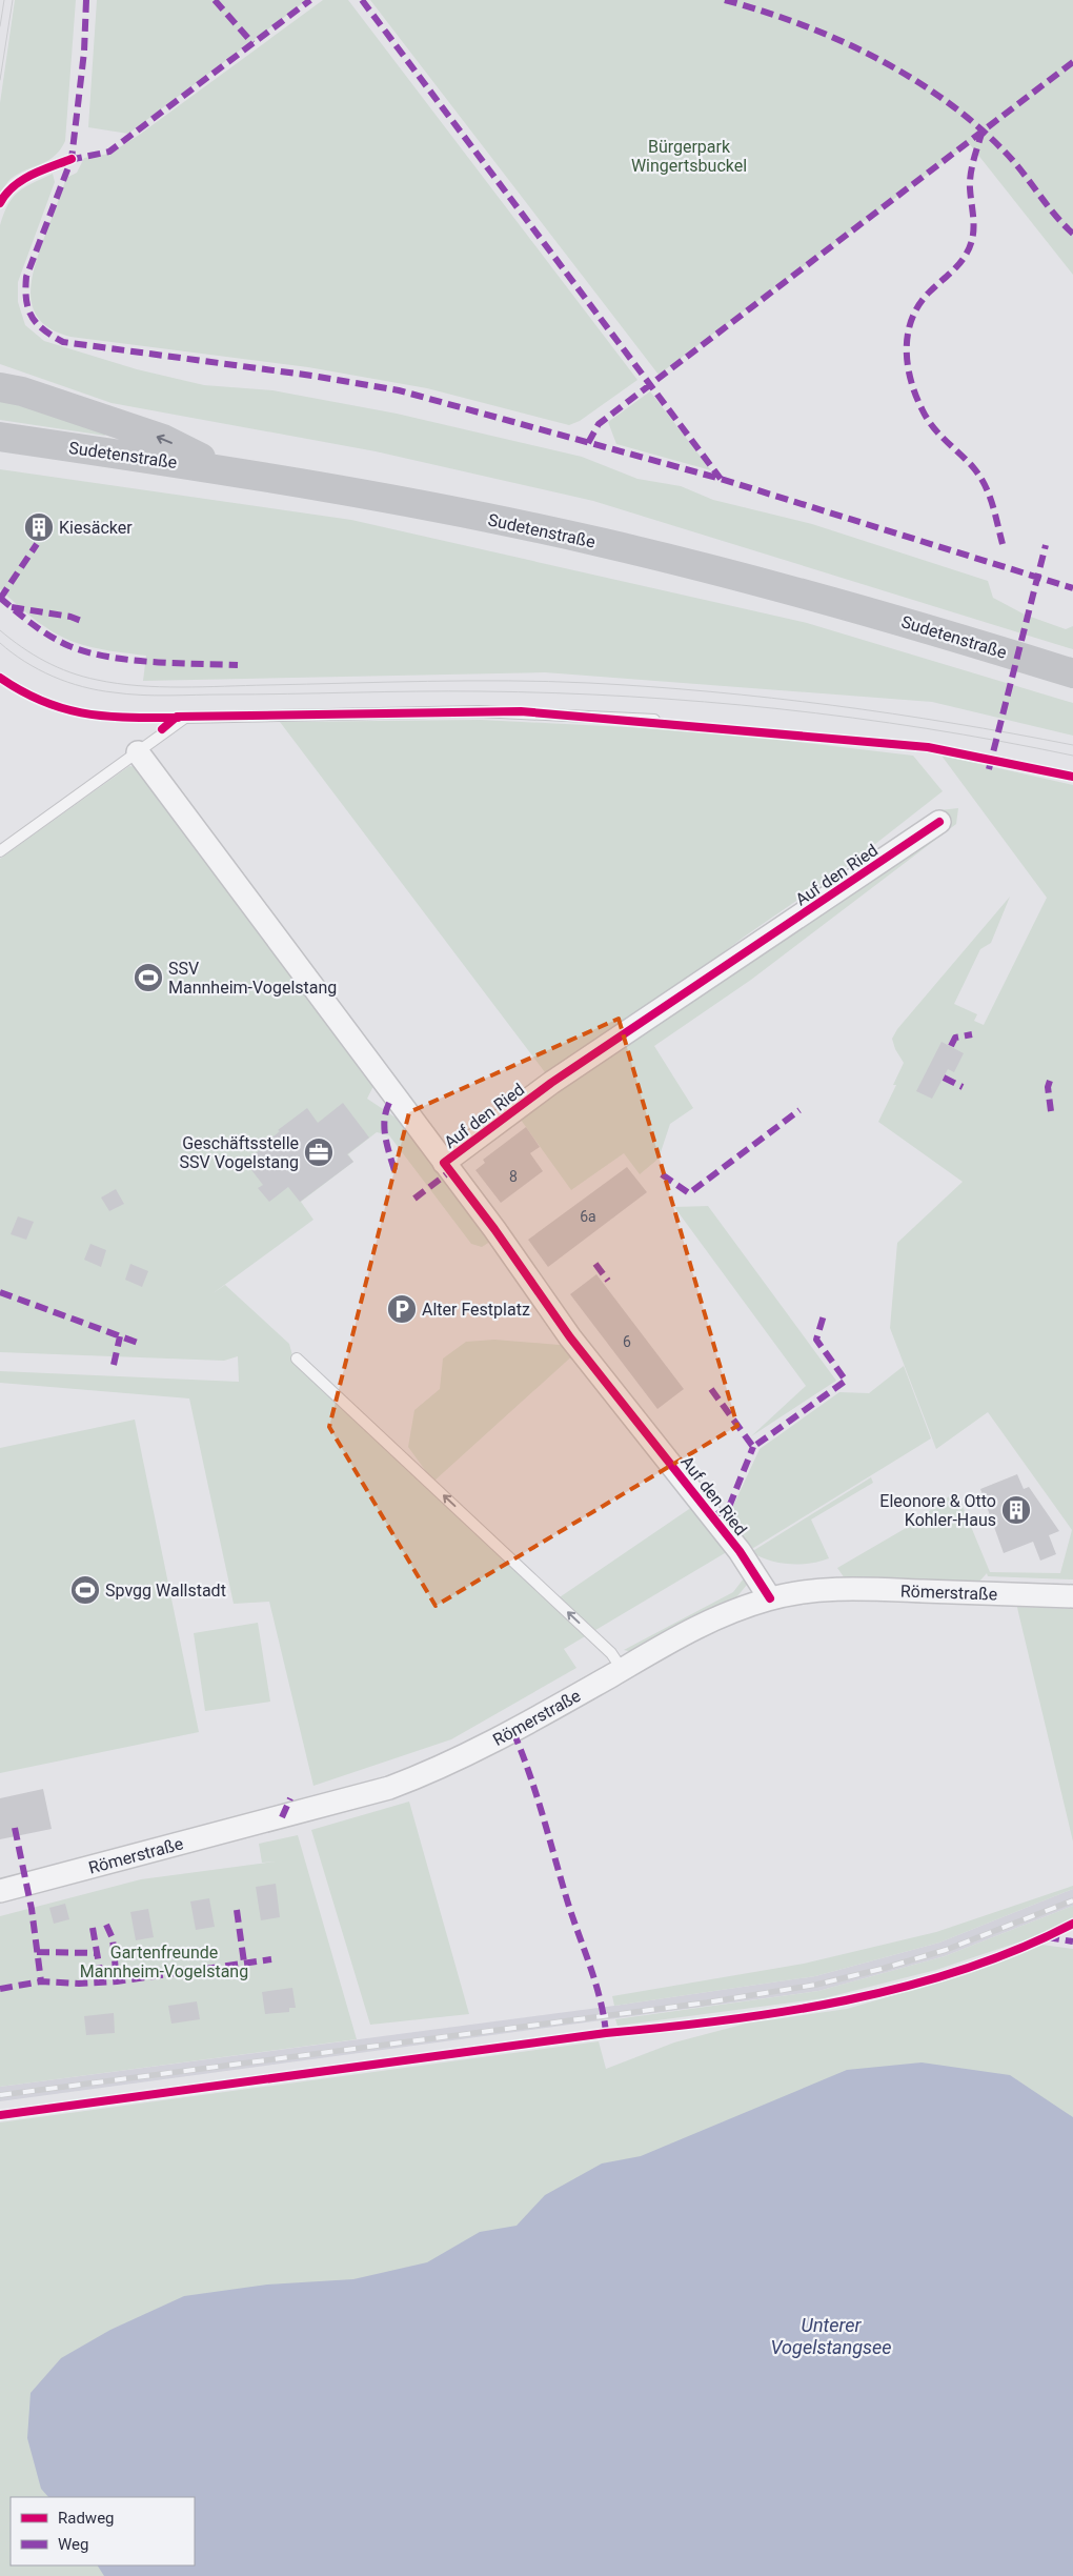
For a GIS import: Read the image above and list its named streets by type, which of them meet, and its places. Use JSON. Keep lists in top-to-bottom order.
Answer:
{
  "streets": {
    "main road": ["Sudetenstraße"],
    "street": ["Auf den Ried", "Römerstraße"]
  },
  "crossings": [
    ["Auf den Ried", "Römerstraße"]
  ],
  "water": ["Unterer Vogelstangsee"],
  "parks": ["Bürgerpark Wingertsbuckel", "Gartenfreunde Mannheim-Vogelstang"],
  "places": {
    "building": ["Kiesäcker", "Eleonore & Otto Kohler-Haus"],
    "sports": ["SSV Mannheim-Vogelstang", "Spvgg Wallstadt"],
    "office": ["Geschäftsstelle SSV Vogelstang"],
    "parking": ["Alter Festplatz"]
  },
  "house_numbers": ["8", "6a", "6"],
  "legend": ["Radweg", "Weg"]
}
